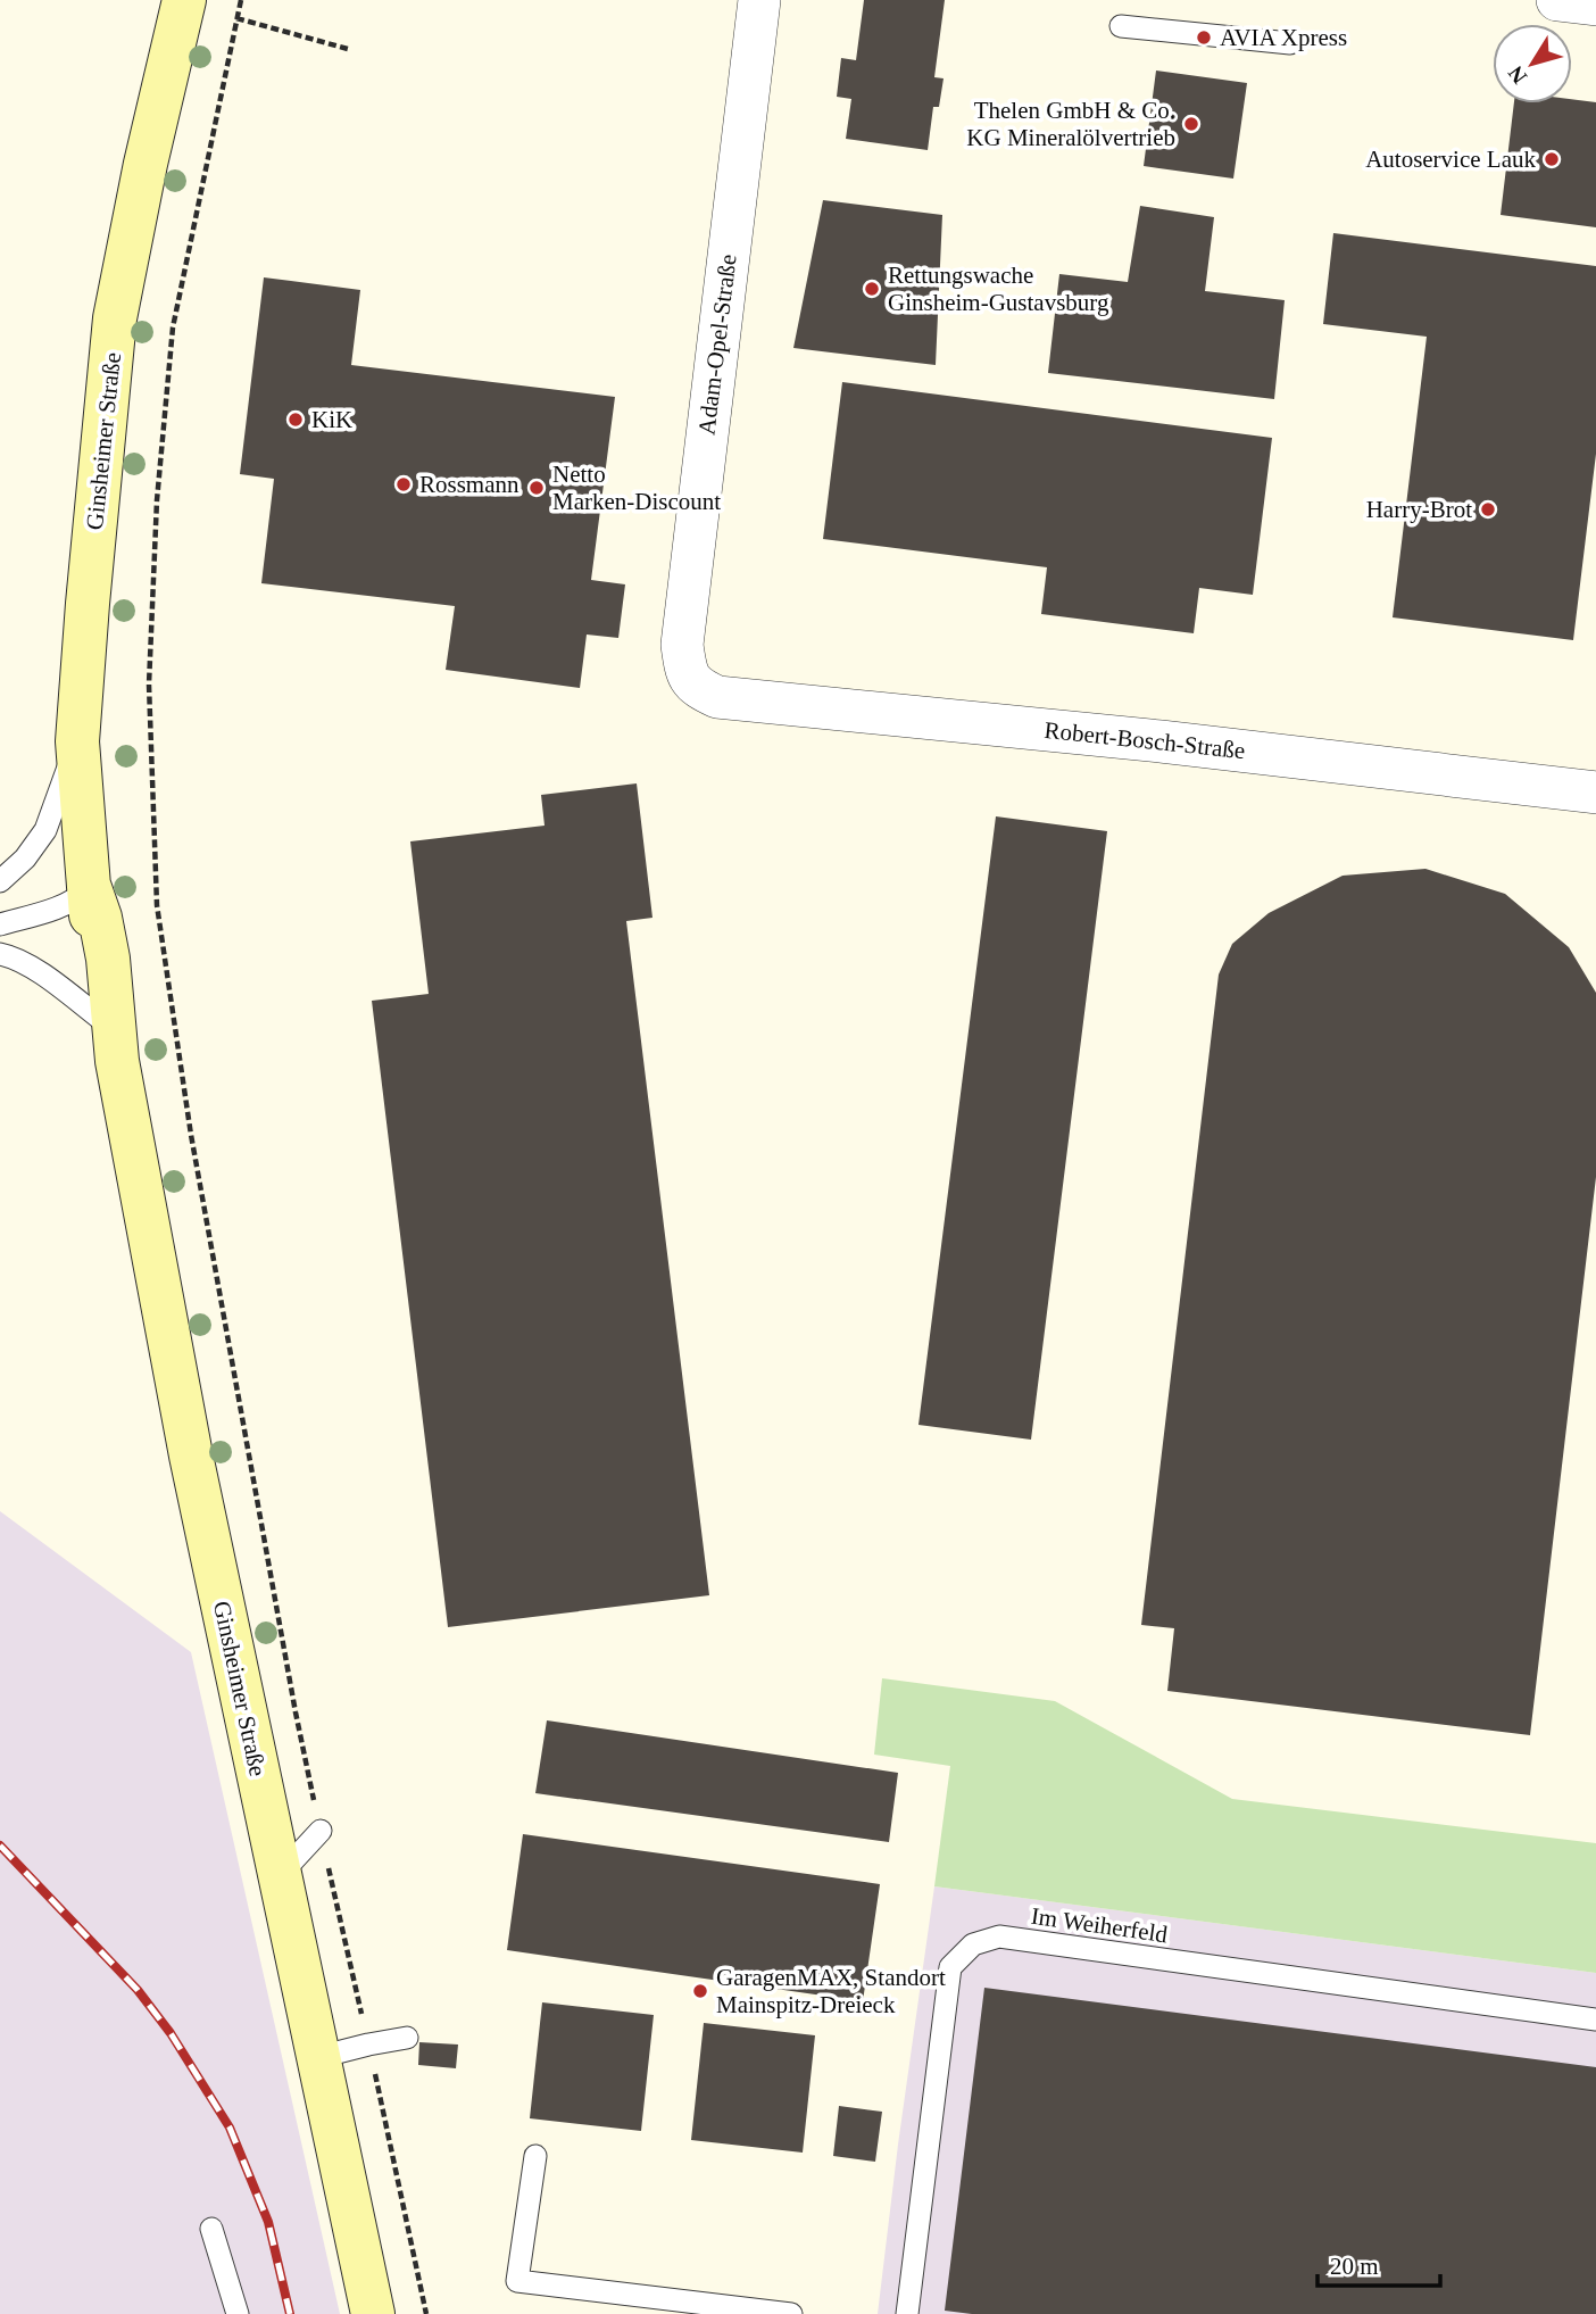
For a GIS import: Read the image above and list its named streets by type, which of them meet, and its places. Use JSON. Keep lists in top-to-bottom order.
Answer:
{
  "streets": {
    "main road": ["Ginsheimer Straße"],
    "street": ["Adam-Opel-Straße", "Robert-Bosch-Straße"],
    "lane": ["Im Weiherfeld"]
  },
  "crossings": [
    ["Adam-Opel-Straße", "Robert-Bosch-Straße"]
  ],
  "places": [
    "AVIA Xpress",
    "Thelen GmbH & Co. KG Mineralölvertrieb",
    "Autoservice Lauk",
    "Rettungswache Ginsheim-Gustavsburg",
    "KiK",
    "Rossmann",
    "Netto Marken-Discount",
    "Harry-Brot",
    "GaragenMAX, Standort Mainspitz-Dreieck"
  ],
  "scale_bar": "20 m",
  "north": "bottom left"
}
